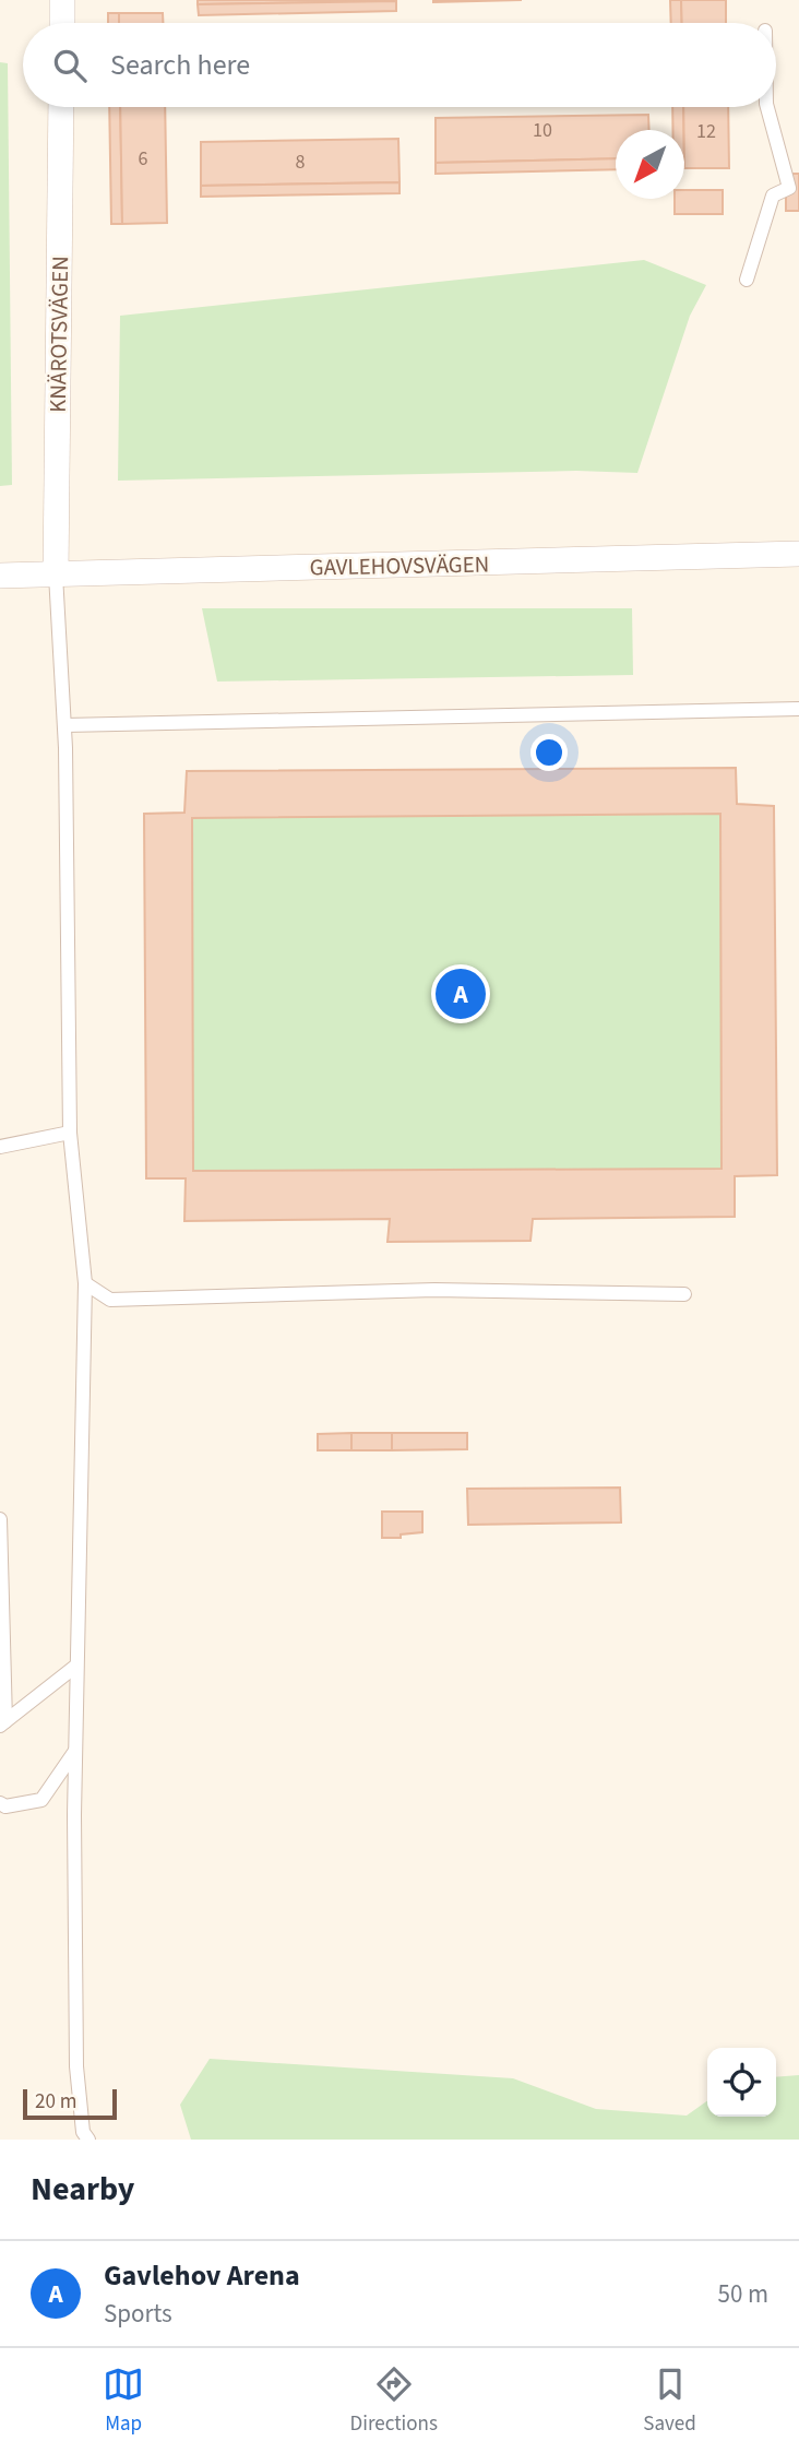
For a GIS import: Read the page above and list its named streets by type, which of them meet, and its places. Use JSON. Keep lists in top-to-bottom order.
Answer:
{
  "streets": {
    "street": ["KNÄROTSVÄGEN", "GAVLEHOVSVÄGEN"]
  },
  "crossings": [
    ["KNÄROTSVÄGEN", "GAVLEHOVSVÄGEN"]
  ],
  "house_numbers": [
    "10",
    "12",
    "6",
    "8"
  ],
  "scale_bar": "20 m",
  "north": "bottom left",
  "page": {
    "search": "Search here",
    "pins": "A",
    "scale": "20 m",
    "heading": "Nearby",
    "list": [
      {
        "mark": "A",
        "name": "Gavlehov Arena",
        "note": "Sports",
        "value": "50 m"
      }
    ],
    "nav": ["Map", "Directions", "Saved"]
  }
}
